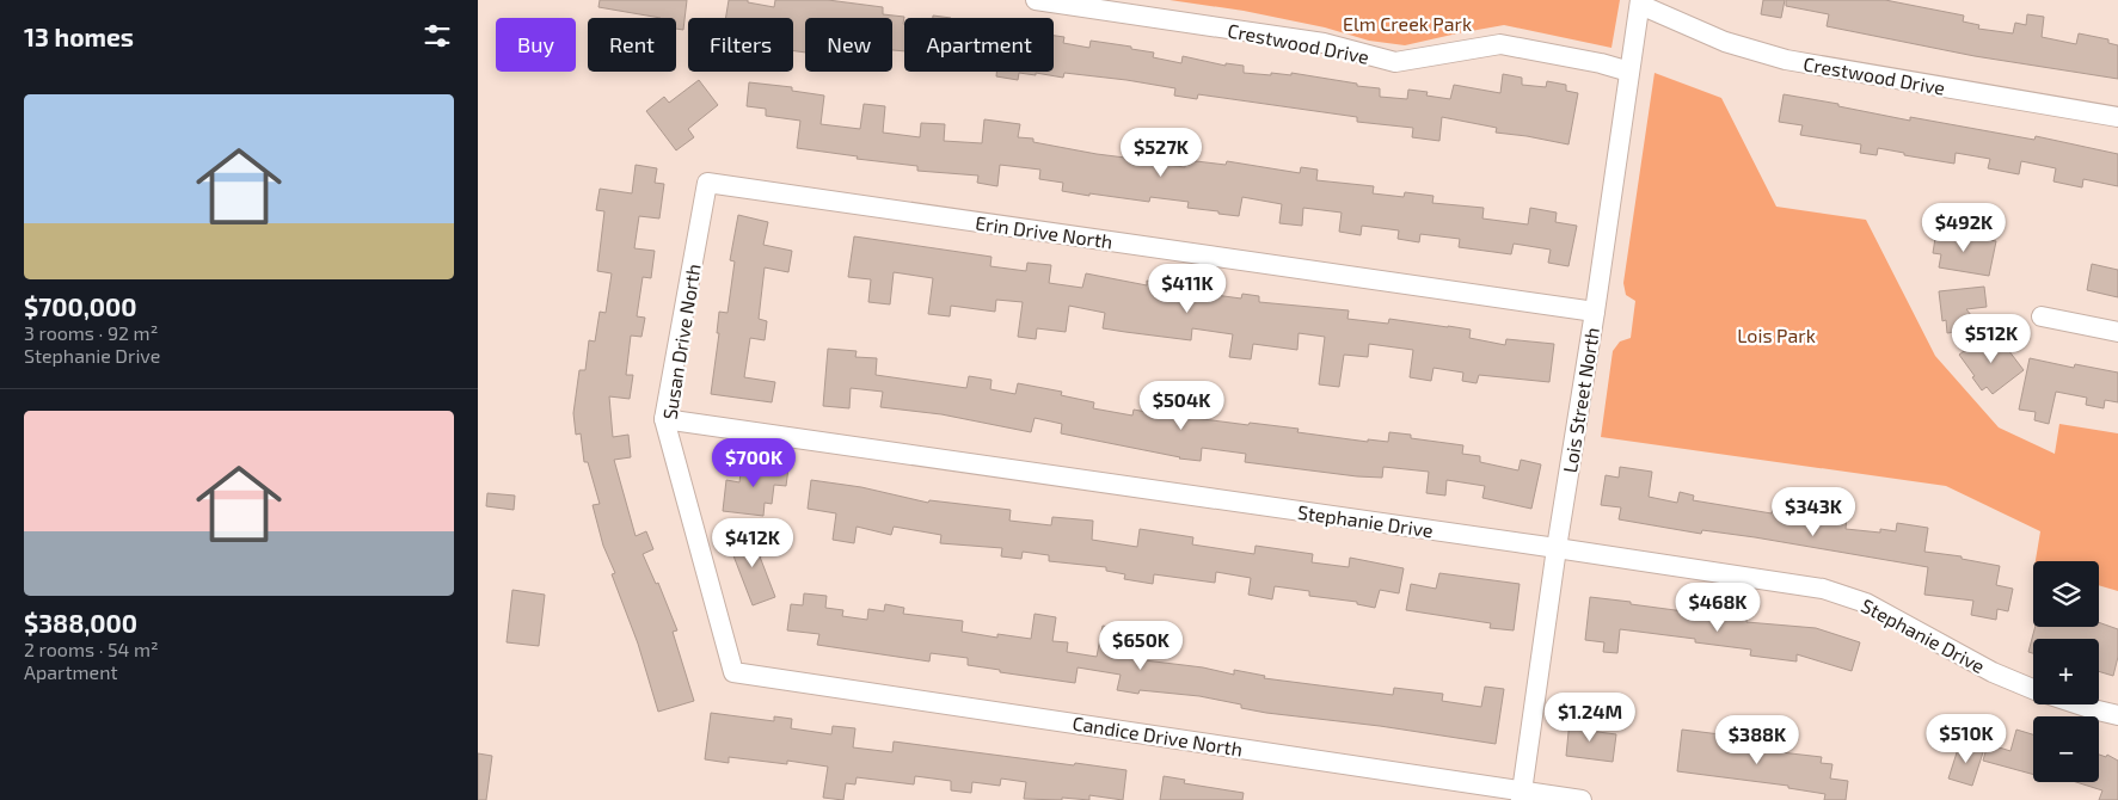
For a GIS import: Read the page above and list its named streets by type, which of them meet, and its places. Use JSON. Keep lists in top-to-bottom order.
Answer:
{
  "streets": {
    "street": [
      "Crestwood Drive",
      "Erin Drive North",
      "Susan Drive North",
      "Lois Street North",
      "Stephanie Drive",
      "Candice Drive North"
    ]
  },
  "crossings": [
    ["Crestwood Drive", "Lois Street North"],
    ["Erin Drive North", "Susan Drive North"],
    ["Erin Drive North", "Lois Street North"],
    ["Susan Drive North", "Stephanie Drive"],
    ["Susan Drive North", "Candice Drive North"],
    ["Lois Street North", "Stephanie Drive"],
    ["Lois Street North", "Candice Drive North"]
  ],
  "parks": ["Elm Creek Park", "Lois Park"],
  "page": {
    "heading": "13 homes",
    "chip": [
      "Buy",
      "Rent",
      "Filters",
      "New",
      "Apartment"
    ],
    "list": [
      {
        "name": "$700,000",
        "note": "3 rooms · 92 m² · Stephanie Drive"
      },
      {
        "name": "$388,000",
        "note": "2 rooms · 54 m² · Apartment"
      }
    ],
    "price": [
      "$527K",
      "$492K",
      "$411K",
      "$512K",
      "$504K",
      "$700K",
      "$343K",
      "$412K",
      "$468K",
      "$650K",
      "$1.24M",
      "$510K",
      "$388K"
    ],
    "map_buttons": ["+", "−"]
  }
}
